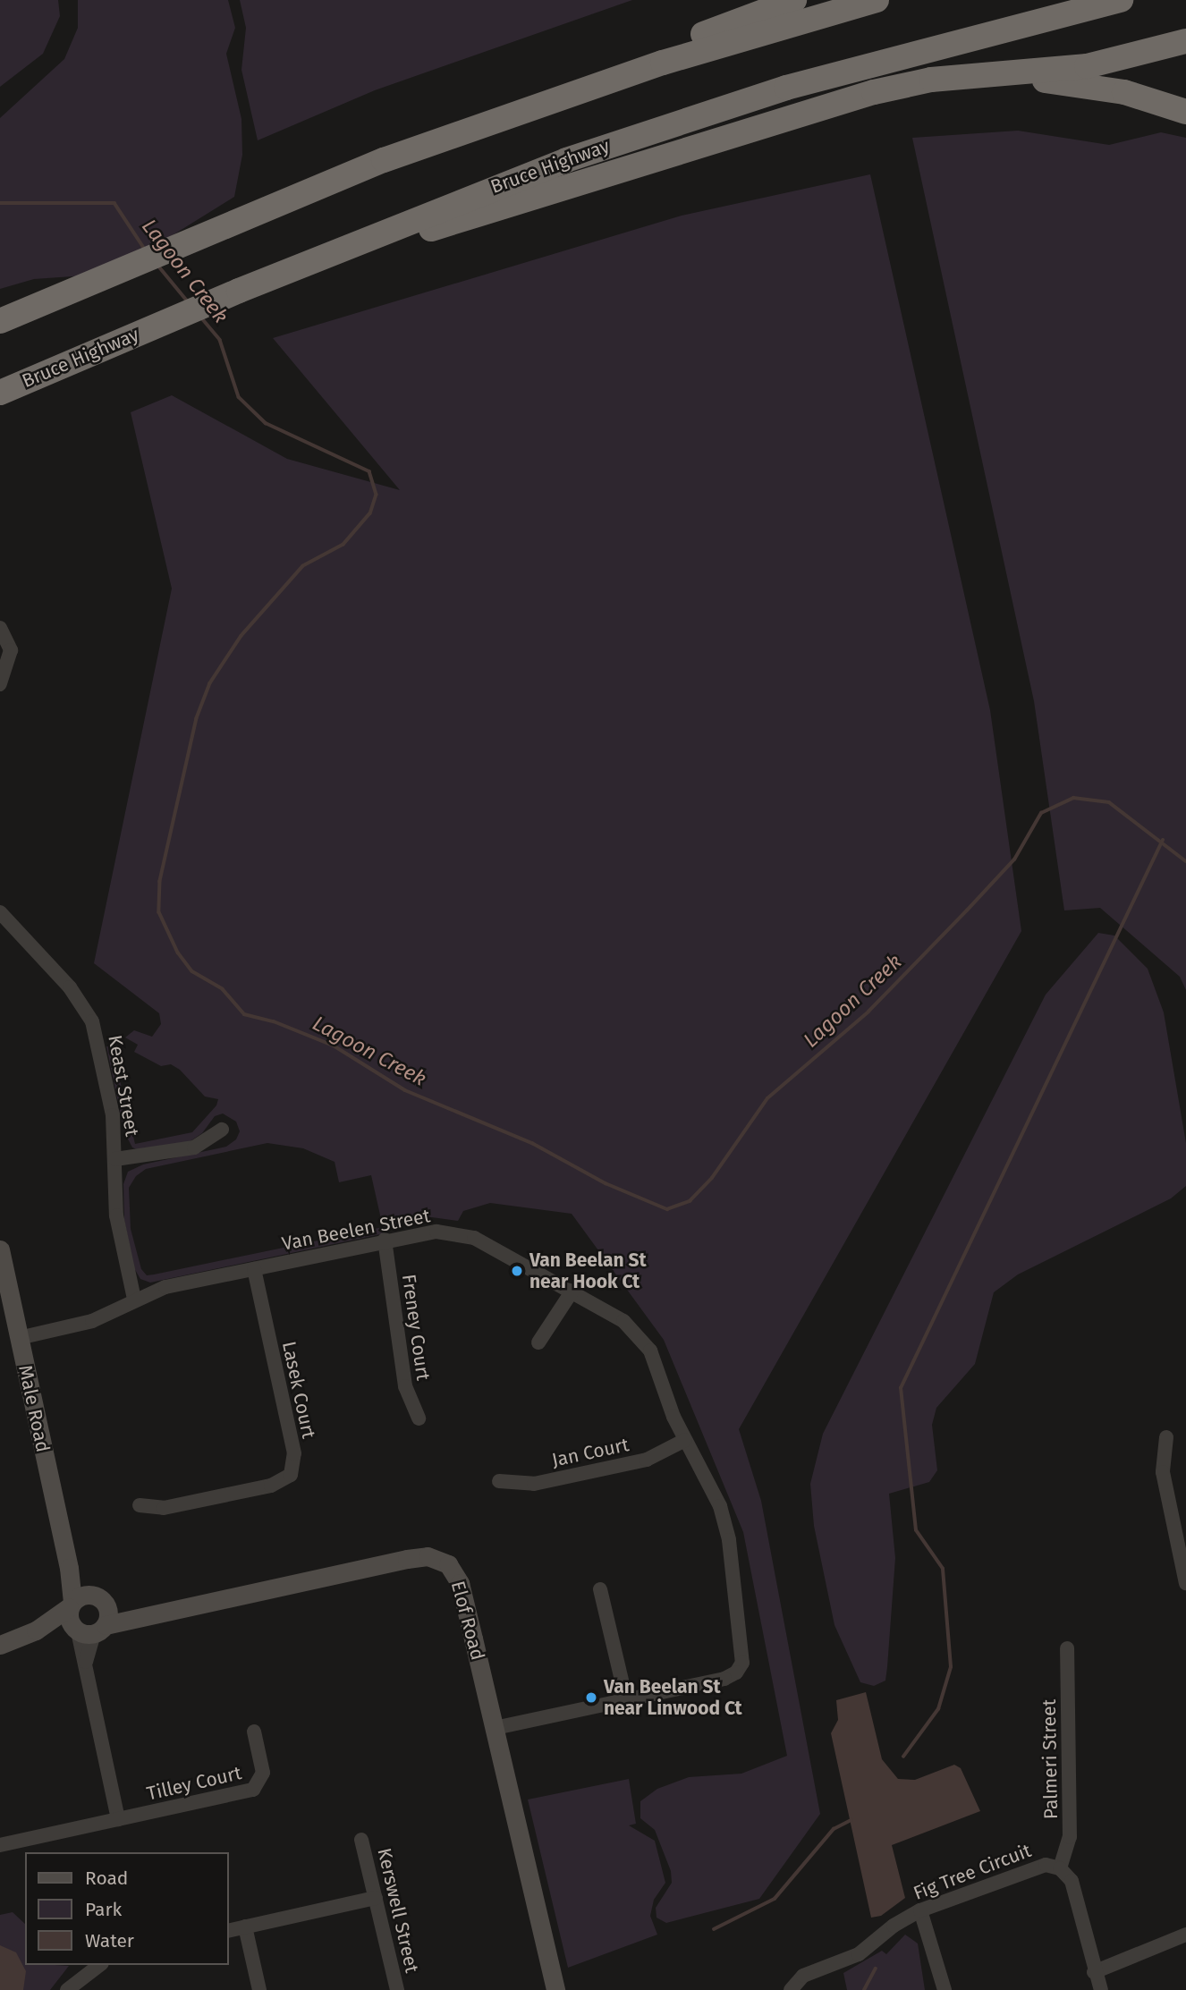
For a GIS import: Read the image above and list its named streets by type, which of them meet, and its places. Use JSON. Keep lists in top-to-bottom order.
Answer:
{
  "streets": {
    "highway": ["Bruce Highway"],
    "street": [
      "Keast Street",
      "Van Beelen Street",
      "Freney Court",
      "Lasek Court",
      "Male Road",
      "Jan Court",
      "Elof Road",
      "Palmeri Street",
      "Tilley Court",
      "Fig Tree Circuit",
      "Kerswell Street"
    ]
  },
  "crossings": [
    ["Keast Street", "Van Beelen Street"],
    ["Van Beelen Street", "Freney Court"],
    ["Van Beelen Street", "Lasek Court"],
    ["Van Beelen Street", "Male Road"],
    ["Van Beelen Street", "Jan Court"],
    ["Van Beelen Street", "Elof Road"],
    ["Male Road", "Elof Road"],
    ["Palmeri Street", "Fig Tree Circuit"]
  ],
  "water": ["Lagoon Creek"],
  "places": ["Van Beelan St near Hook Ct", "Van Beelan St near Linwood Ct"],
  "legend": ["Road", "Park", "Water"]
}
